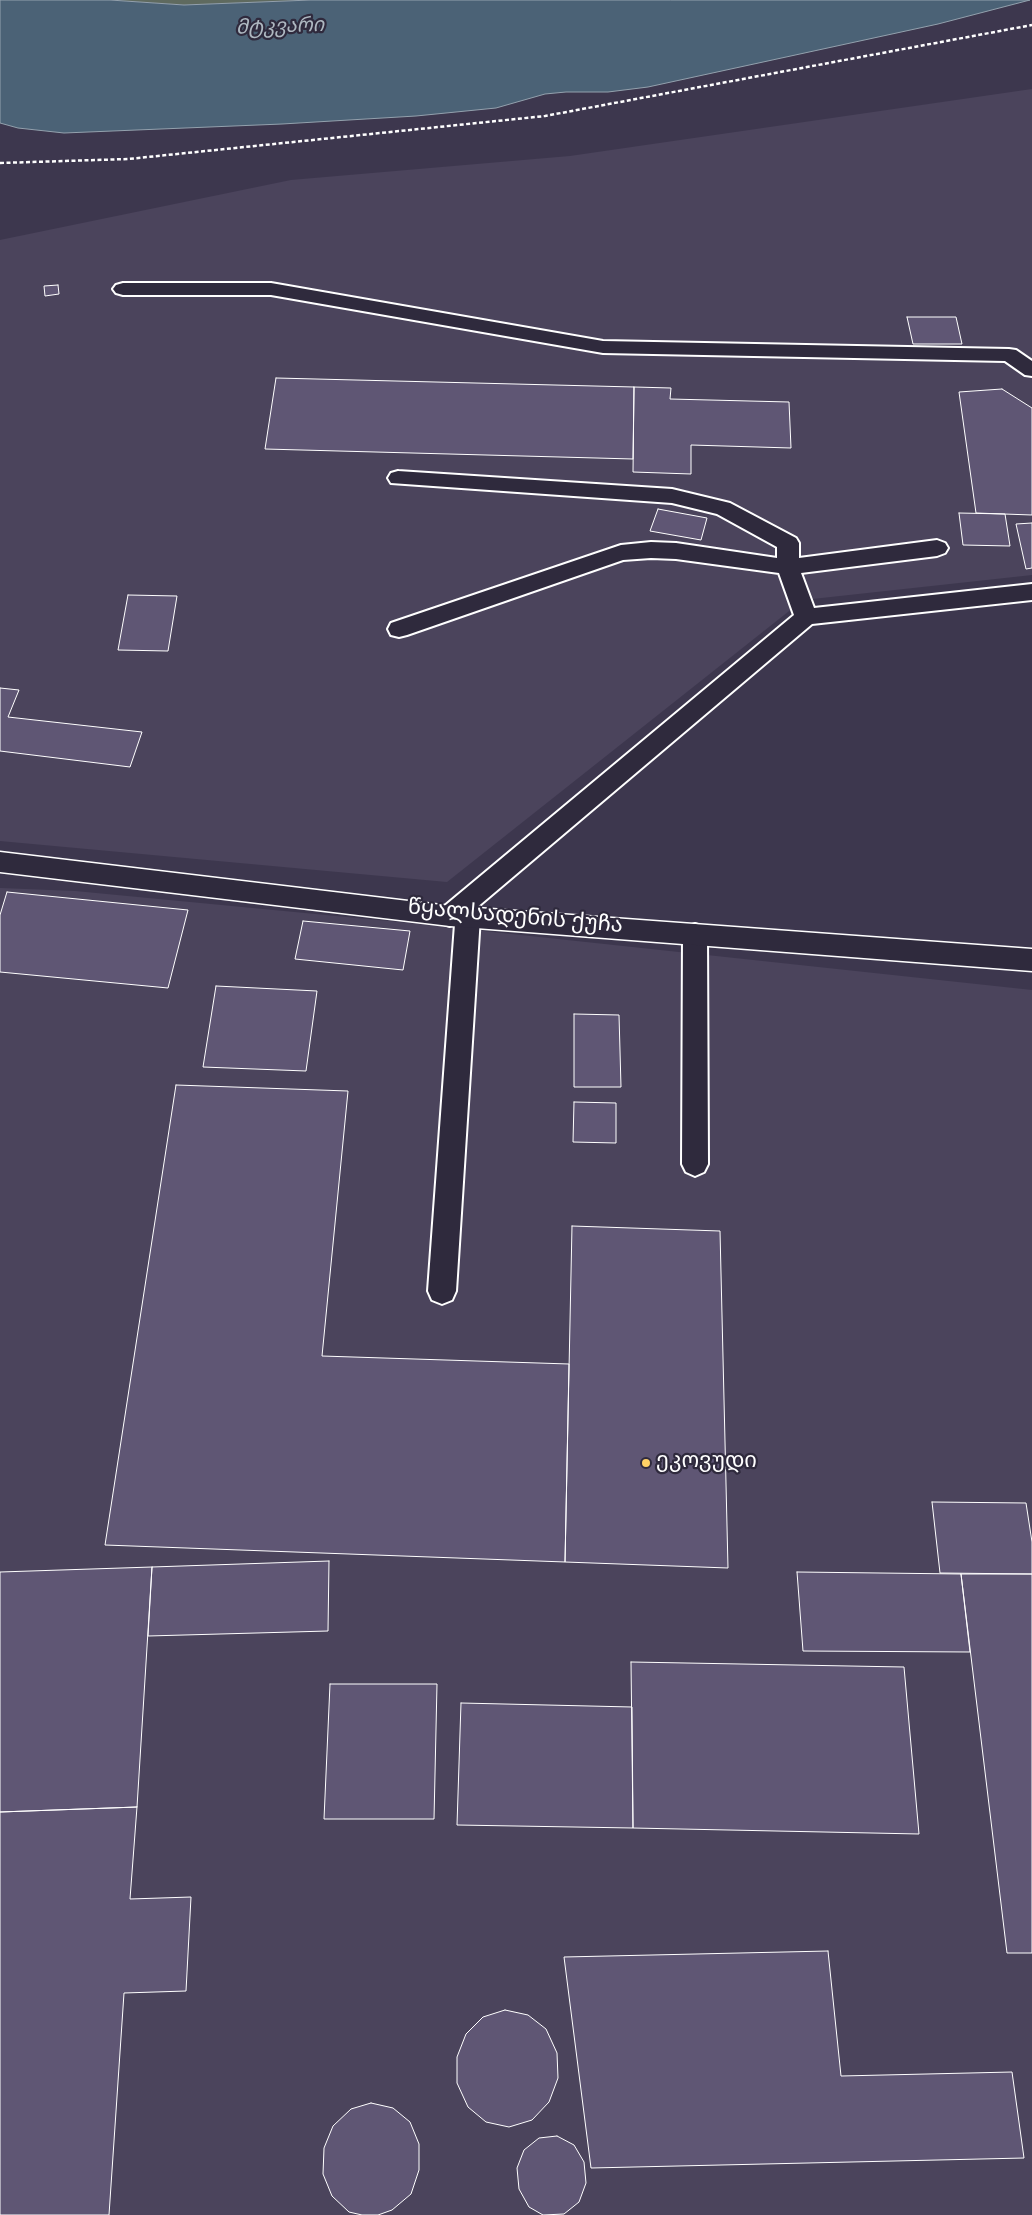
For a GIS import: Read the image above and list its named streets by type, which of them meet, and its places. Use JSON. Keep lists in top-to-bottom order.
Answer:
{
  "streets": {
    "street": ["წყალსადენის ქუჩა"]
  },
  "water": ["მტკვარი"],
  "places": ["ეკოვუდი"]
}
